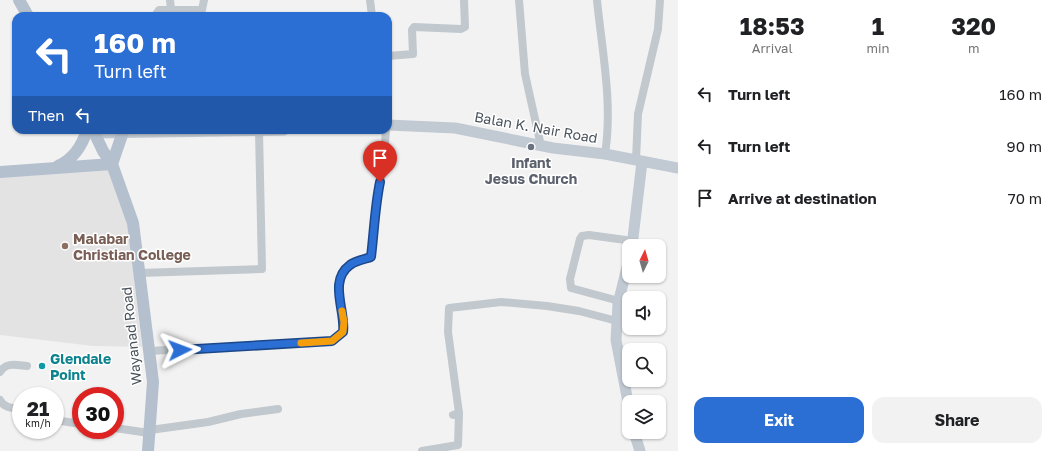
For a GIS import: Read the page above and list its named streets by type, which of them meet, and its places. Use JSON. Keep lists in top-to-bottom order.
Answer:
{
  "streets": {
    "main road": ["Balan K. Nair Road", "Wayanad Road"]
  },
  "places": ["Infant Jesus Church", "Malabar Christian College", "Glendale Point"],
  "north": "top",
  "page": {
    "eta": [
      "18:53",
      "Arrival",
      "1",
      "min",
      "320",
      "m"
    ],
    "turn": ["160 m", "Turn left"],
    "list": [
      {
        "name": "Turn left",
        "value": "160 m"
      },
      {
        "name": "Turn left",
        "value": "90 m"
      },
      {
        "name": "Arrive at destination",
        "value": "70 m"
      }
    ],
    "then": "Then",
    "speed": "21 km/h",
    "limit": "30",
    "buttons": ["Exit", "Share"]
  }
}
